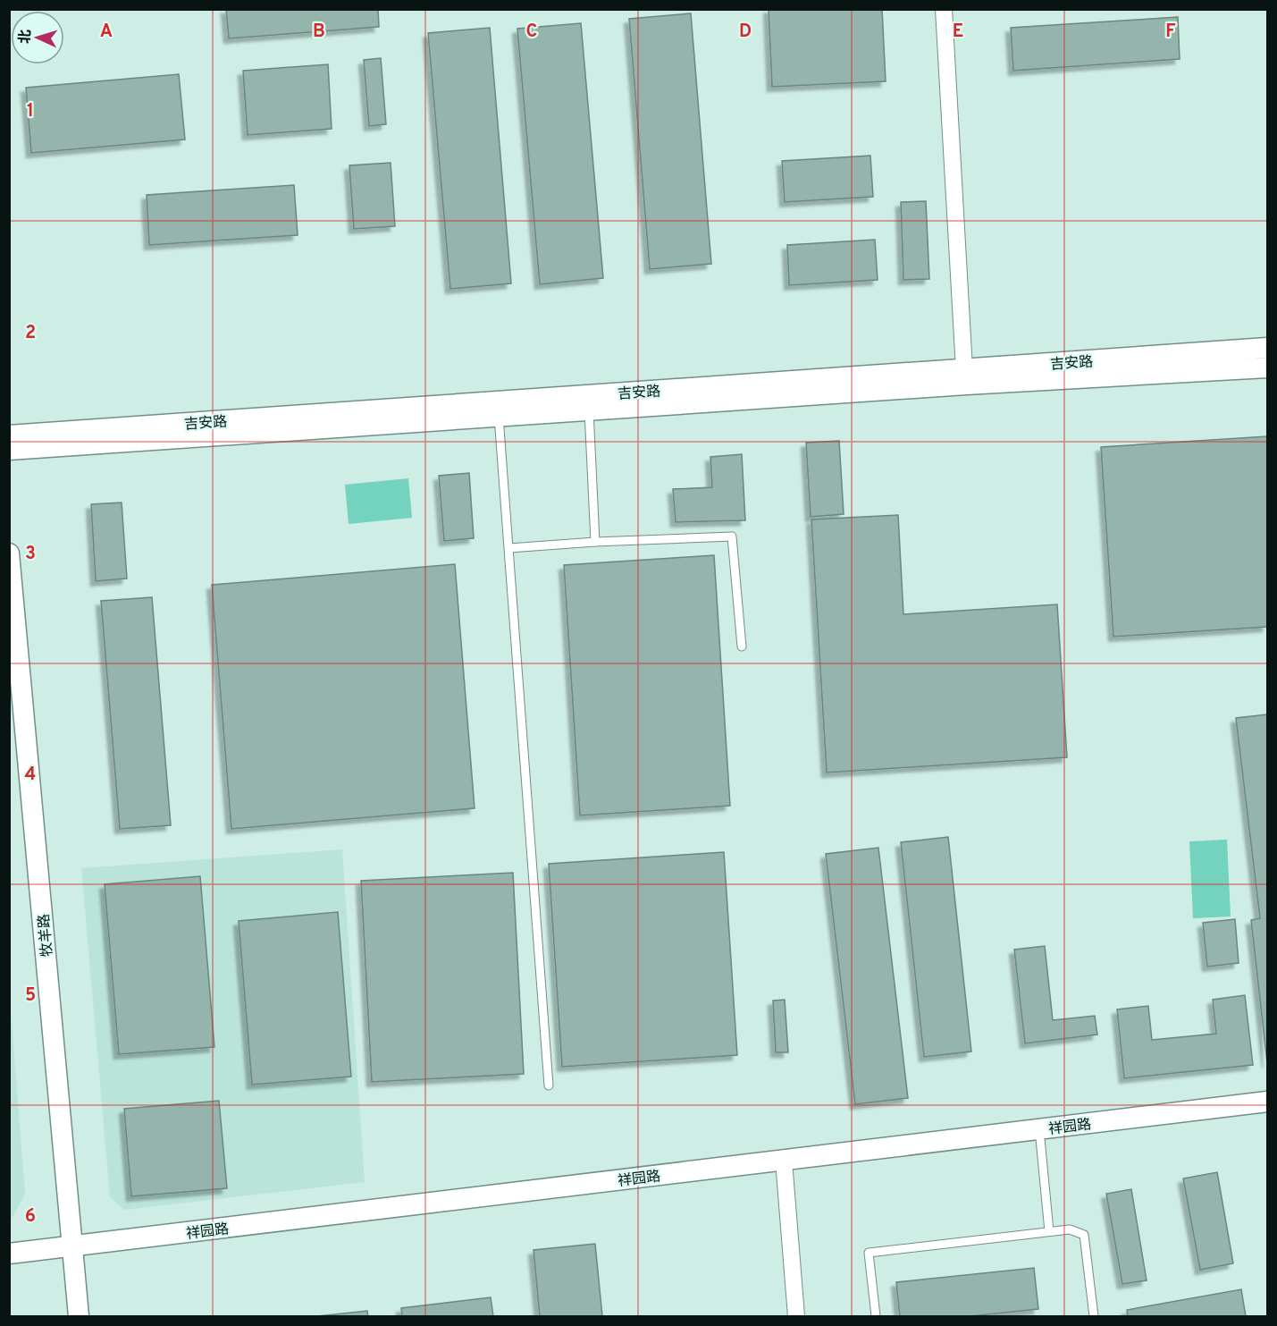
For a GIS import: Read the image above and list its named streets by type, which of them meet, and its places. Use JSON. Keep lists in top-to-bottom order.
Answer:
{
  "streets": {
    "street": ["吉安路", "牧羊路", "祥园路"]
  },
  "crossings": [
    ["牧羊路", "祥园路"]
  ],
  "north": "left",
  "grid": {
    "columns": [
      "A",
      "B",
      "C",
      "D",
      "E",
      "F"
    ],
    "rows": [
      "1",
      "2",
      "3",
      "4",
      "5",
      "6"
    ]
  }
}
